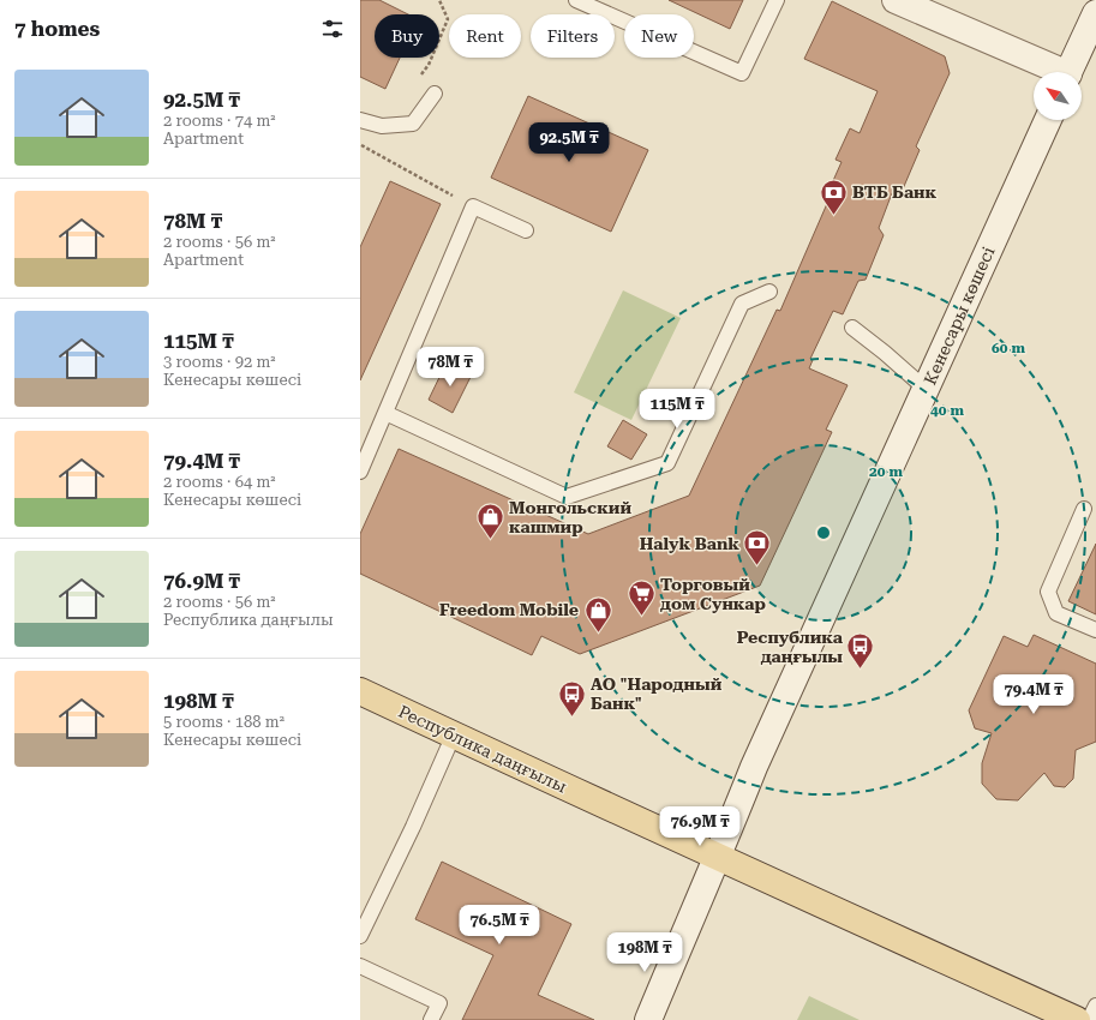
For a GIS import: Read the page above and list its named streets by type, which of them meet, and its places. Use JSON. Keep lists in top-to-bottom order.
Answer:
{
  "streets": {
    "main road": ["Кенесары көшесі", "Республика даңғылы"]
  },
  "crossings": [
    ["Кенесары көшесі", "Республика даңғылы"]
  ],
  "places": {
    "bank": ["ВТБ Банк", "Halyk Bank"],
    "shop": ["Монгольский кашмир", "Freedom Mobile"],
    "supermarket": ["Торговый дом Сункар"],
    "bus stop": ["Республика даңғылы", "АО \"Народный Банк\""]
  },
  "north": "top left",
  "page": {
    "heading": "7 homes",
    "chip": [
      "Buy",
      "Rent",
      "Filters",
      "New"
    ],
    "list": [
      {
        "name": "92.5M ₸",
        "note": "2 rooms · 74 m² · Apartment"
      },
      {
        "name": "78M ₸",
        "note": "2 rooms · 56 m² · Apartment"
      },
      {
        "name": "115M ₸",
        "note": "3 rooms · 92 m² · Кенесары көшесі"
      },
      {
        "name": "79.4M ₸",
        "note": "2 rooms · 64 m² · Кенесары көшесі"
      },
      {
        "name": "76.9M ₸",
        "note": "2 rooms · 56 m² · Республика даңғылы"
      },
      {
        "name": "198M ₸",
        "note": "5 rooms · 188 m² · Кенесары көшесі"
      }
    ],
    "price": [
      "92.5M ₸",
      "78M ₸",
      "115M ₸",
      "79.4M ₸",
      "76.9M ₸",
      "76.5M ₸",
      "198M ₸"
    ]
  },
  "rings": ["60 m", "40 m", "20 m"]
}
